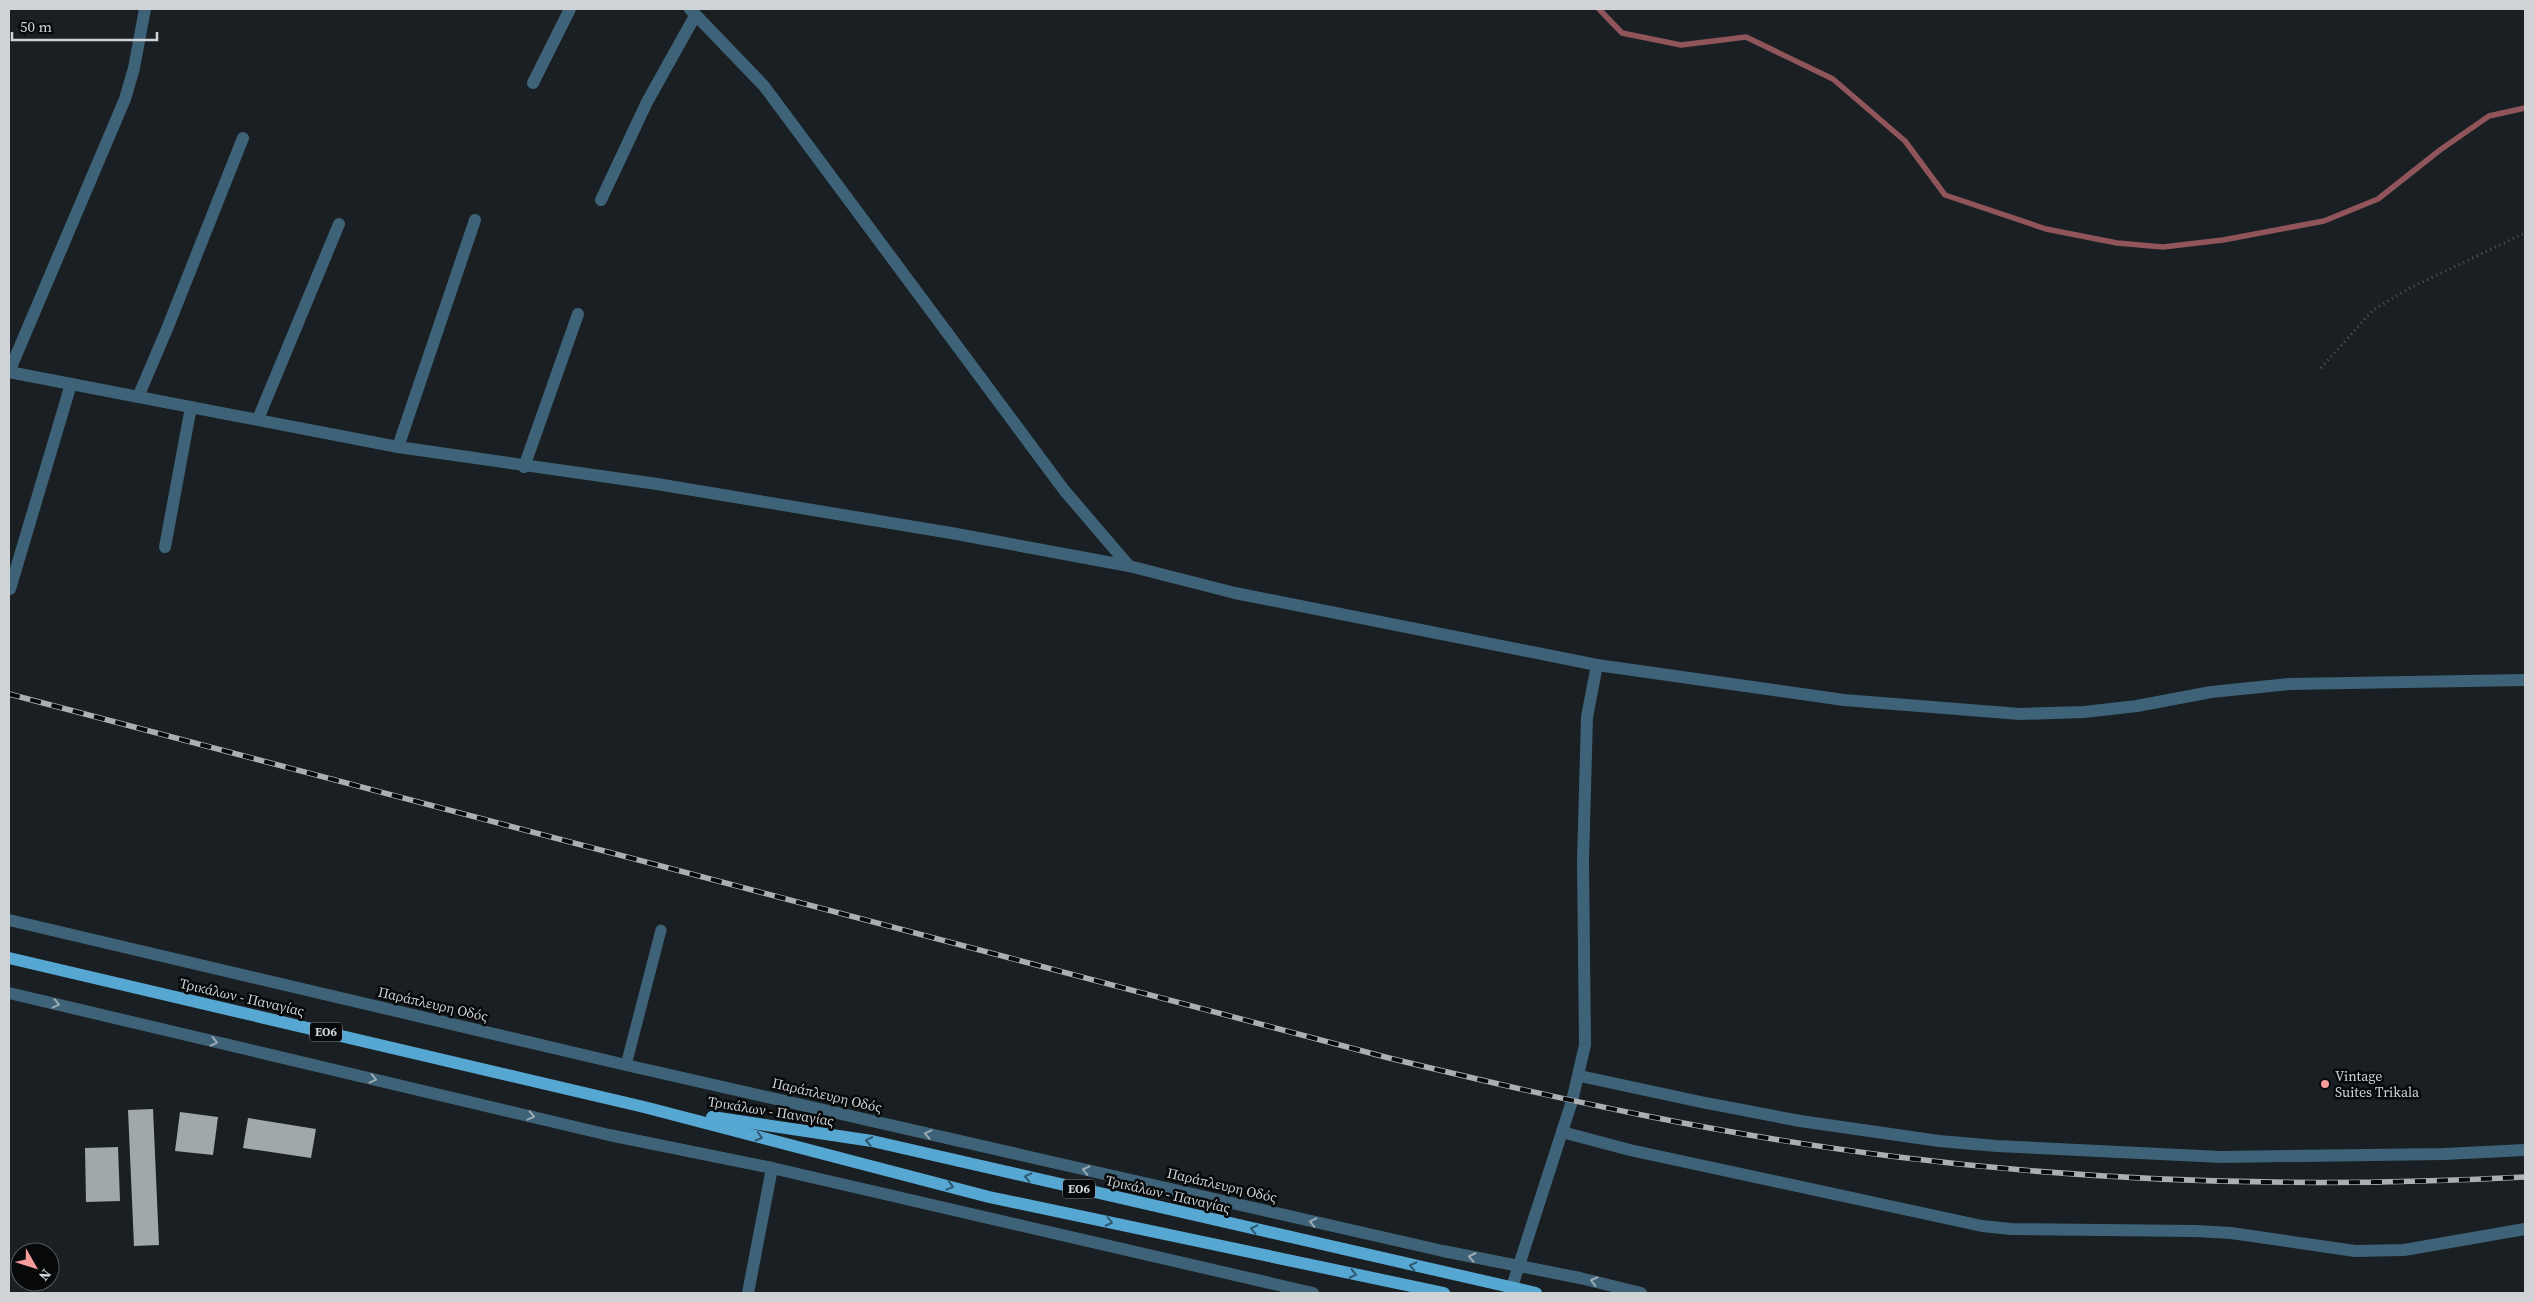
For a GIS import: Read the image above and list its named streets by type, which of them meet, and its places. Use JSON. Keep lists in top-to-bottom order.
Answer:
{
  "streets": {
    "main road": ["Τρικάλων - Παναγίας", "ΕΟ6"],
    "street": ["Παράπλευρη Οδός"]
  },
  "places": ["Vintage Suites Trikala"],
  "scale_bar": "50 m",
  "north": "bottom right"
}
